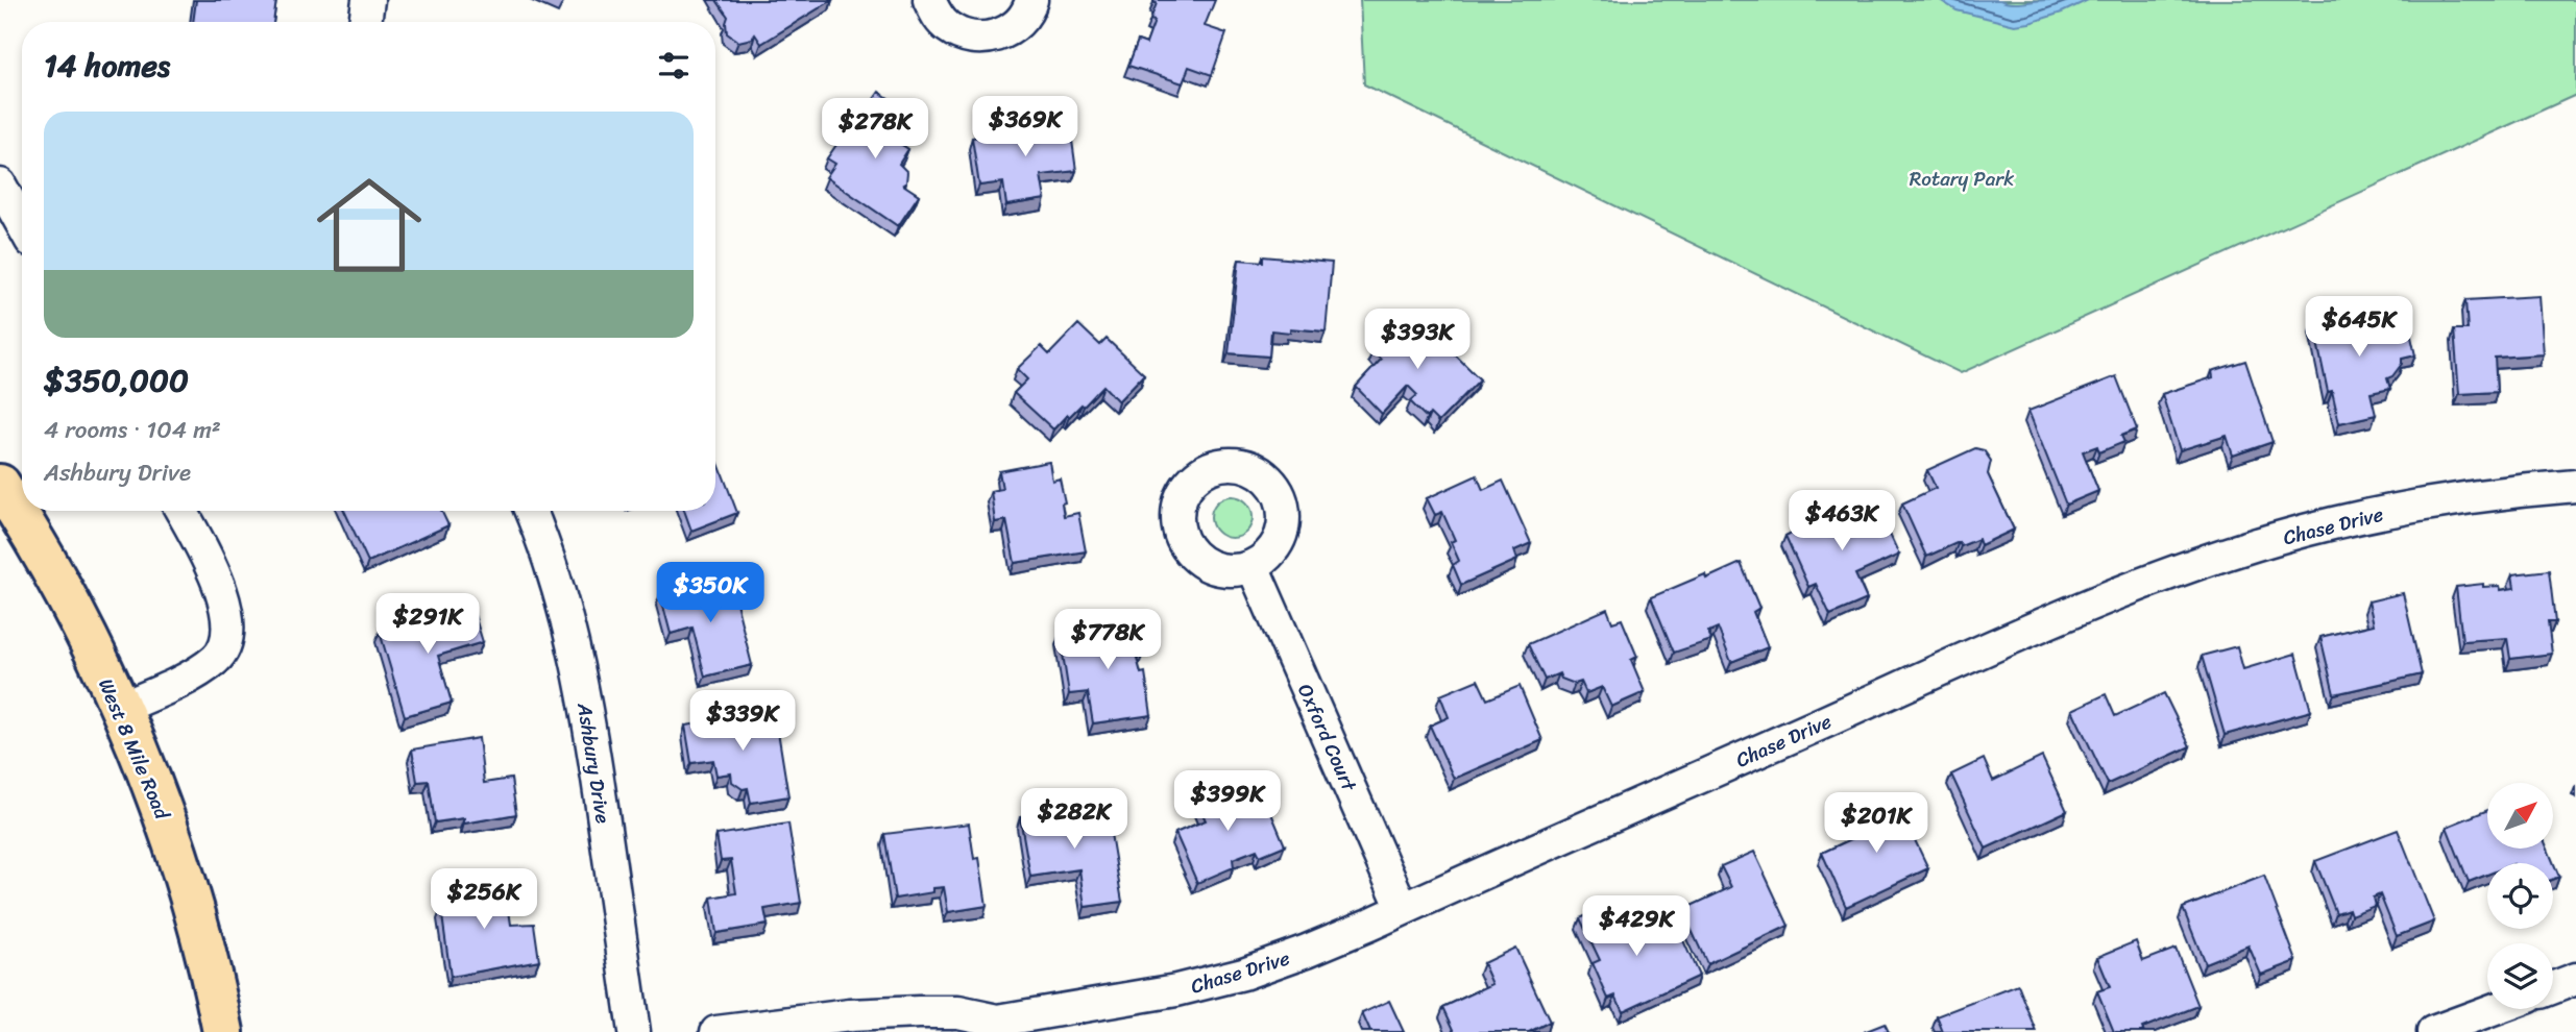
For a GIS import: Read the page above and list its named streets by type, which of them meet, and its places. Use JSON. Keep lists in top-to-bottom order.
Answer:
{
  "streets": {
    "main road": ["West 8 Mile Road"],
    "street": ["Chase Drive", "Oxford Court", "Ashbury Drive"]
  },
  "crossings": [
    ["Chase Drive", "Oxford Court"]
  ],
  "parks": ["Rotary Park"],
  "north": "top right",
  "page": {
    "heading": "14 homes",
    "price": [
      "$369K",
      "$278K",
      "$645K",
      "$393K",
      "$463K",
      "$350K",
      "$291K",
      "$778K",
      "$339K",
      "$399K",
      "$282K",
      "$201K",
      "$256K",
      "$429K"
    ],
    "list": [
      {
        "name": "$350,000",
        "note": "4 rooms · 104 m² · Ashbury Drive"
      }
    ]
  }
}
